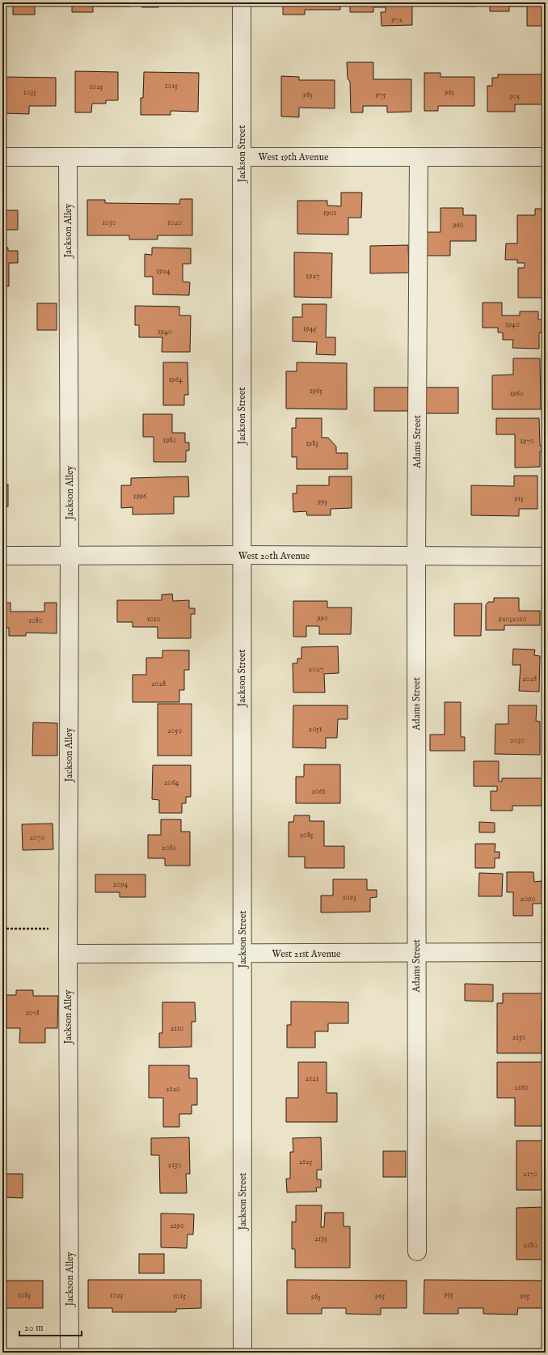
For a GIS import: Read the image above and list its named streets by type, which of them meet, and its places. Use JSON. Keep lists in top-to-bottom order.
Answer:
{
  "streets": {
    "street": [
      "Jackson Street",
      "West 19th Avenue",
      "Jackson Alley",
      "Adams Street",
      "West 20th Avenue",
      "West 21st Avenue"
    ]
  },
  "crossings": [
    ["Jackson Street", "West 19th Avenue"],
    ["Jackson Street", "West 20th Avenue"],
    ["Jackson Street", "West 21st Avenue"],
    ["West 19th Avenue", "Jackson Alley"],
    ["West 19th Avenue", "Adams Street"],
    ["Jackson Alley", "West 20th Avenue"],
    ["Jackson Alley", "West 21st Avenue"],
    ["Adams Street", "West 20th Avenue"],
    ["Adams Street", "West 21st Avenue"]
  ],
  "house_numbers": [
    "972",
    "1015",
    "1025",
    "1035",
    "965",
    "985",
    "975",
    "905",
    "1901",
    "1030",
    "1020",
    "960",
    "1924",
    "1927",
    "1940",
    "1945",
    "1940",
    "1964",
    "1965",
    "1960",
    "1980",
    "1970",
    "1983",
    "1996",
    "915",
    "995",
    "990",
    "1010",
    "920;2010",
    "1080",
    "2027",
    "2028",
    "2028",
    "2051",
    "2050",
    "2030",
    "2064",
    "2061",
    "2085",
    "2070",
    "2080",
    "2094",
    "2093",
    "2090",
    "1078",
    "2110",
    "2150",
    "2121",
    "2160",
    "2120",
    "2125",
    "2130",
    "2170",
    "2190",
    "2135",
    "2180",
    "935",
    "1085",
    "1025",
    "1015",
    "965",
    "915",
    "985"
  ],
  "scale_bar": "20 m"
}
